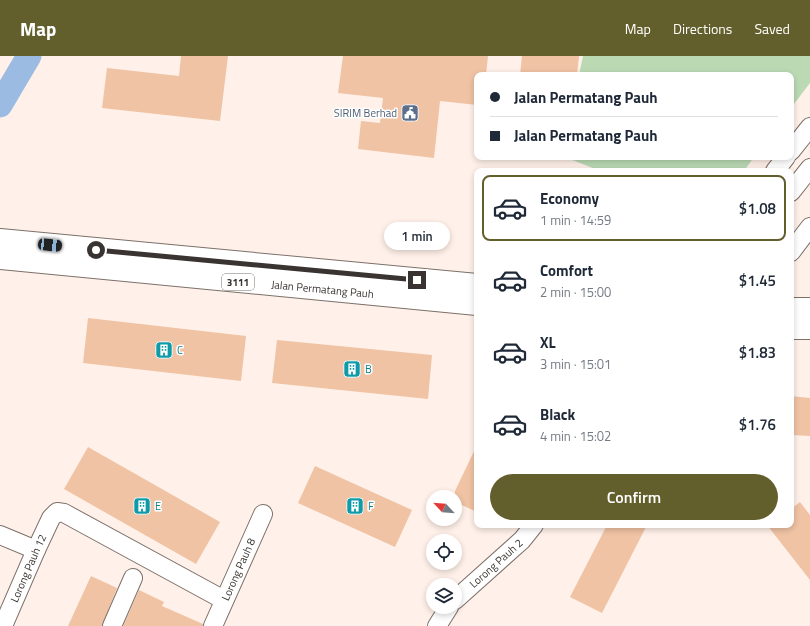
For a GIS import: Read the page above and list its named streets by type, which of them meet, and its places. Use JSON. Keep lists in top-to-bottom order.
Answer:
{
  "streets": {
    "main road": ["3111", "Jalan Permatang Pauh"],
    "street": ["Lorong Pauh 2", "Lorong Pauh 12", "Lorong Pauh 8"]
  },
  "crossings": [
    ["Lorong Pauh 12", "Lorong Pauh 8"]
  ],
  "places": {
    "public building": ["SIRIM Berhad"],
    "building": [
      "C",
      "B",
      "E",
      "F"
    ]
  },
  "north": "top left",
  "page": {
    "header": "Map",
    "nav": ["Map", "Directions", "Saved"],
    "banner": ["Jalan Permatang Pauh", "Jalan Permatang Pauh"],
    "list": [
      {
        "name": "Economy",
        "note": "1 min · 14:59",
        "value": "$1.08"
      },
      {
        "name": "Comfort",
        "note": "2 min · 15:00",
        "value": "$1.45"
      },
      {
        "name": "XL",
        "note": "3 min · 15:01",
        "value": "$1.83"
      },
      {
        "name": "Black",
        "note": "4 min · 15:02",
        "value": "$1.76"
      }
    ],
    "bubble": "1 min",
    "buttons": "Confirm"
  }
}
